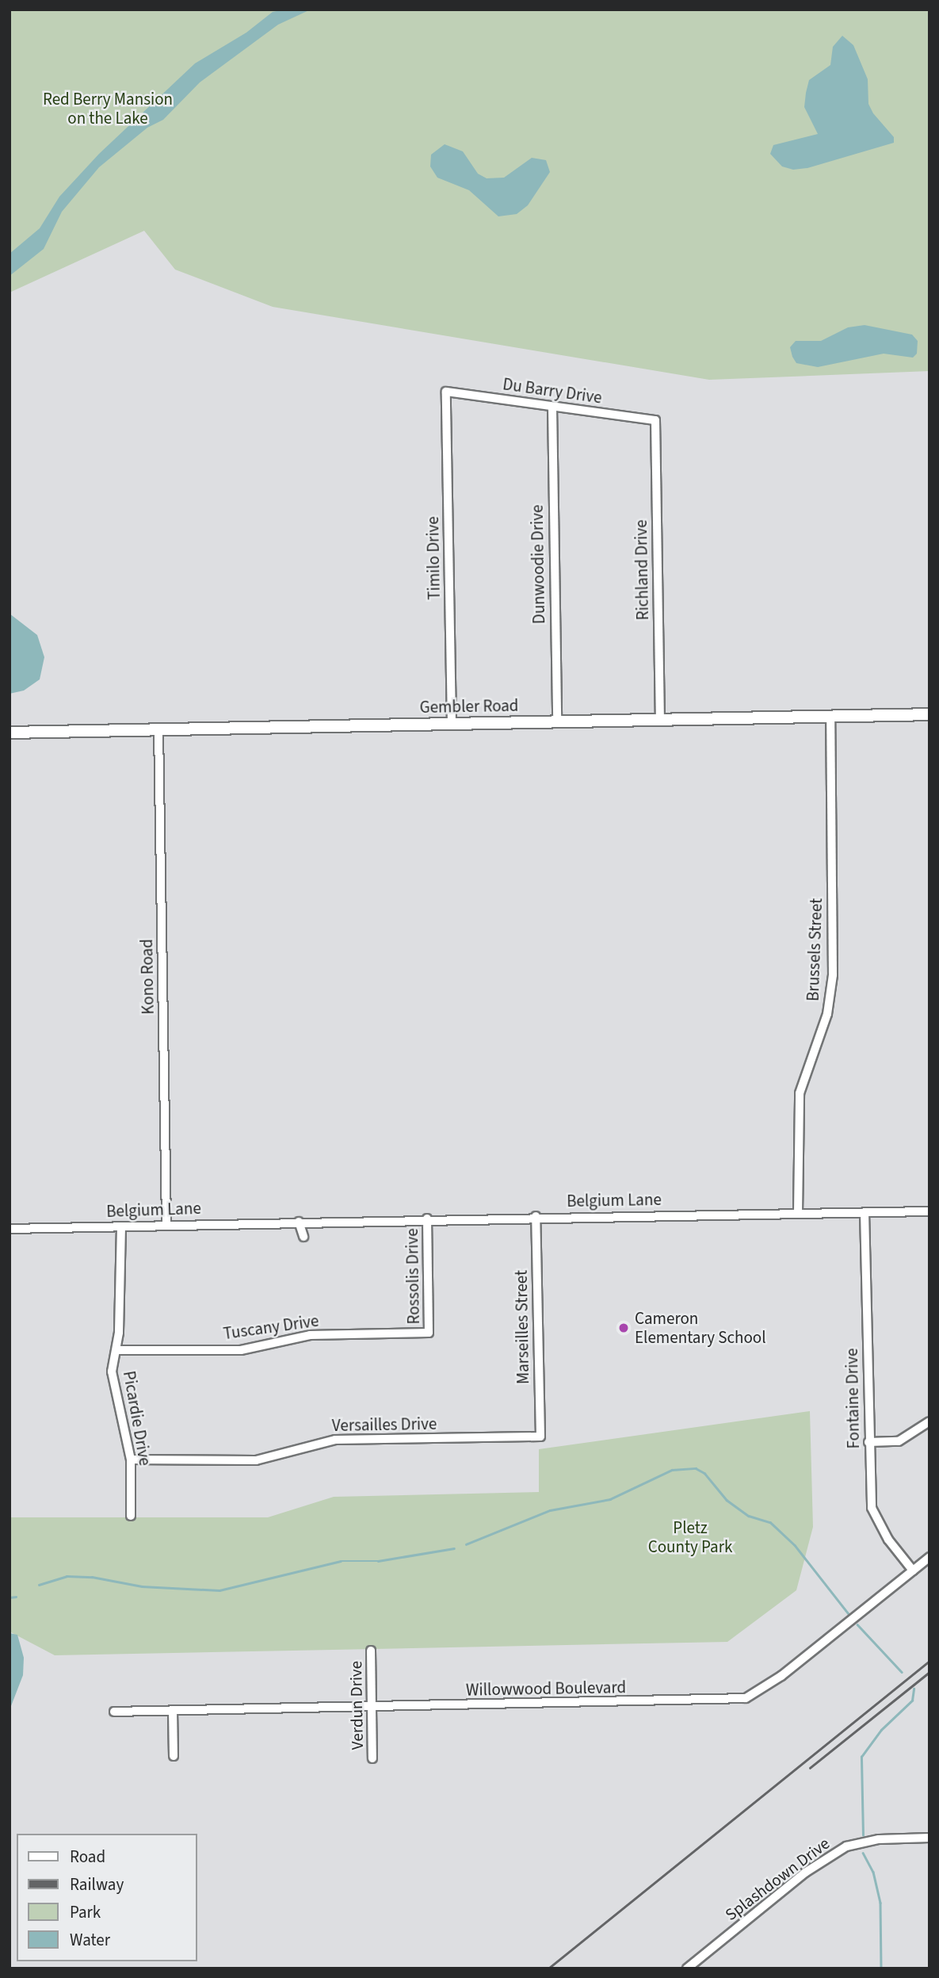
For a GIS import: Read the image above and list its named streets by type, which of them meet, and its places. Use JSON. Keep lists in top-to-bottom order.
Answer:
{
  "streets": {
    "main road": ["Gembler Road"],
    "street": [
      "Du Barry Drive",
      "Timilo Drive",
      "Dunwoodie Drive",
      "Richland Drive",
      "Brussels Street",
      "Kono Road",
      "Belgium Lane",
      "Rossolis Drive",
      "Tuscany Drive",
      "Marseilles Street",
      "Fontaine Drive",
      "Picardie Drive",
      "Versailles Drive",
      "Willowwood Boulevard",
      "Verdun Drive",
      "Splashdown Drive"
    ]
  },
  "crossings": [
    ["Du Barry Drive", "Timilo Drive"],
    ["Du Barry Drive", "Dunwoodie Drive"],
    ["Du Barry Drive", "Richland Drive"],
    ["Timilo Drive", "Gembler Road"],
    ["Dunwoodie Drive", "Gembler Road"],
    ["Richland Drive", "Gembler Road"],
    ["Gembler Road", "Brussels Street"],
    ["Gembler Road", "Kono Road"],
    ["Brussels Street", "Belgium Lane"],
    ["Kono Road", "Belgium Lane"],
    ["Belgium Lane", "Rossolis Drive"],
    ["Belgium Lane", "Marseilles Street"],
    ["Belgium Lane", "Fontaine Drive"],
    ["Belgium Lane", "Picardie Drive"],
    ["Rossolis Drive", "Tuscany Drive"],
    ["Tuscany Drive", "Picardie Drive"],
    ["Marseilles Street", "Versailles Drive"],
    ["Fontaine Drive", "Willowwood Boulevard"],
    ["Picardie Drive", "Versailles Drive"],
    ["Willowwood Boulevard", "Verdun Drive"]
  ],
  "parks": ["Red Berry Mansion on the Lake", "Pletz County Park"],
  "places": ["Cameron Elementary School"],
  "legend": [
    "Road",
    "Railway",
    "Park",
    "Water"
  ]
}
